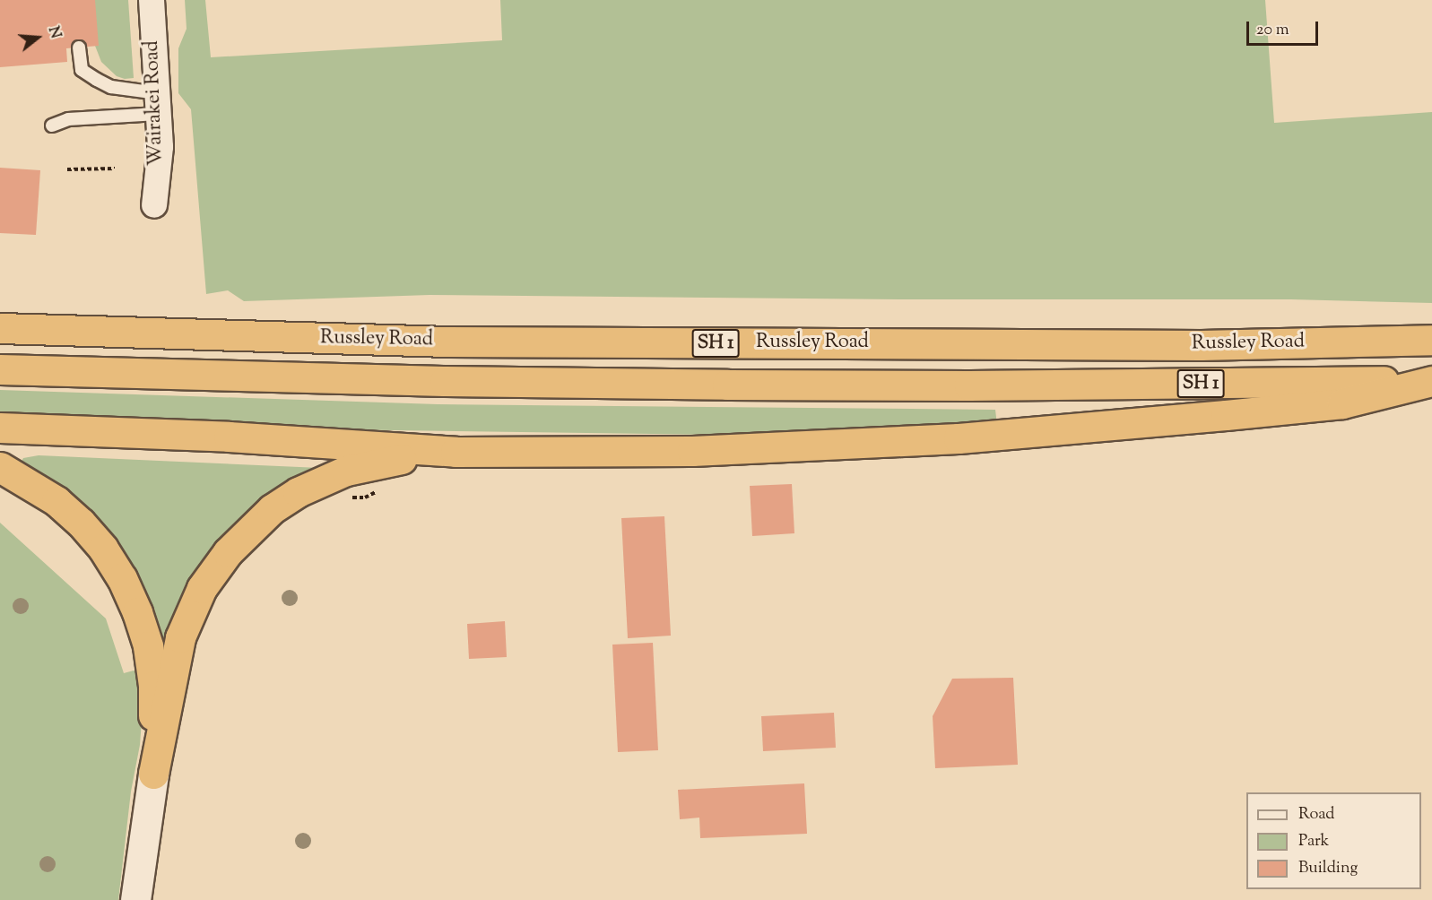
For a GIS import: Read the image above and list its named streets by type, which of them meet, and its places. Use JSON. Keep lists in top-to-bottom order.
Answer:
{
  "streets": {
    "highway": ["Russley Road", "SH 1"],
    "street": ["Wairakei Road"]
  },
  "legend": ["Road", "Park", "Building"],
  "scale_bar": "20 m",
  "north": "right"
}
